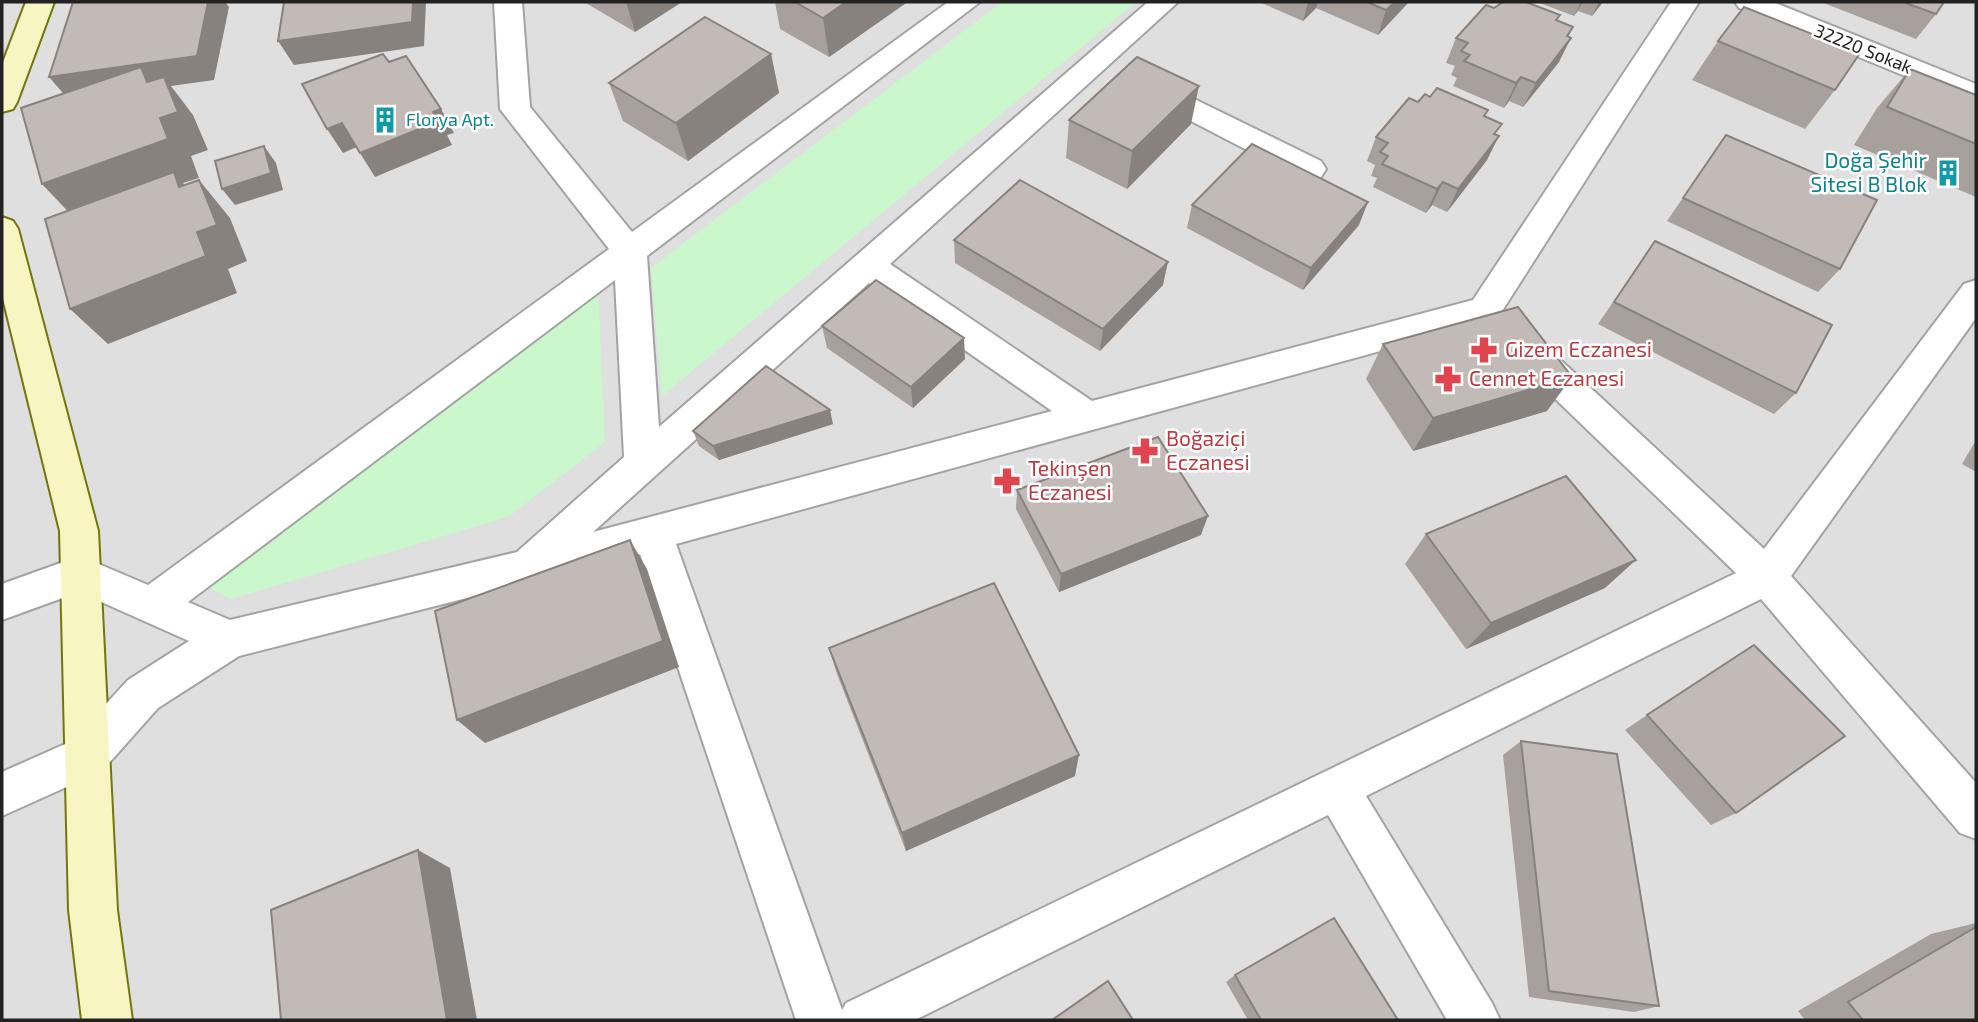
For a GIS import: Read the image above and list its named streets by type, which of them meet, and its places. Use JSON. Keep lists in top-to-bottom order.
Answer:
{
  "streets": {
    "street": ["32220 Sokak"]
  },
  "places": {
    "building": ["Florya Apt.", "Doğa Şehir Sitesi B Blok"],
    "pharmacy": [
      "Gizem Eczanesi",
      "Cennet Eczanesi",
      "Boğaziçi Eczanesi",
      "Tekinşen Eczanesi"
    ]
  }
}
